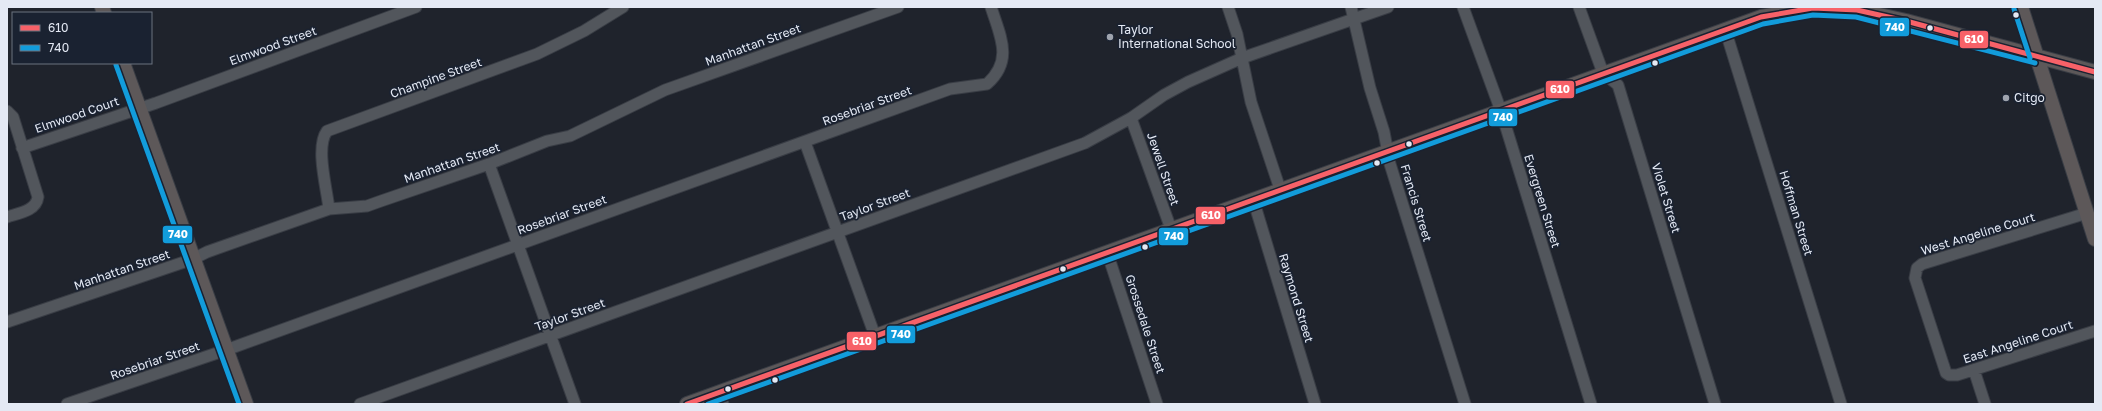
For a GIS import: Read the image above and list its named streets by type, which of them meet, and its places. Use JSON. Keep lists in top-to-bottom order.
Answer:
{
  "streets": {
    "street": [
      "Manhattan Street",
      "Elmwood Street",
      "Champine Street",
      "Rosebriar Street",
      "Elmwood Court",
      "Jewell Street",
      "Violet Street",
      "Evergreen Street",
      "Francis Street",
      "Taylor Street",
      "Hoffman Street",
      "West Angeline Court",
      "Raymond Street",
      "Grossedale Street",
      "East Angeline Court"
    ]
  },
  "crossings": [
    ["Manhattan Street", "Champine Street"],
    ["Elmwood Street", "Elmwood Court"],
    ["Jewell Street", "Taylor Street"],
    ["Francis Street", "Taylor Street"],
    ["West Angeline Court", "East Angeline Court"]
  ],
  "places": ["Taylor International School", "Citgo"],
  "lines": ["transit line 610", "transit line 740"],
  "legend": ["610", "740"]
}
